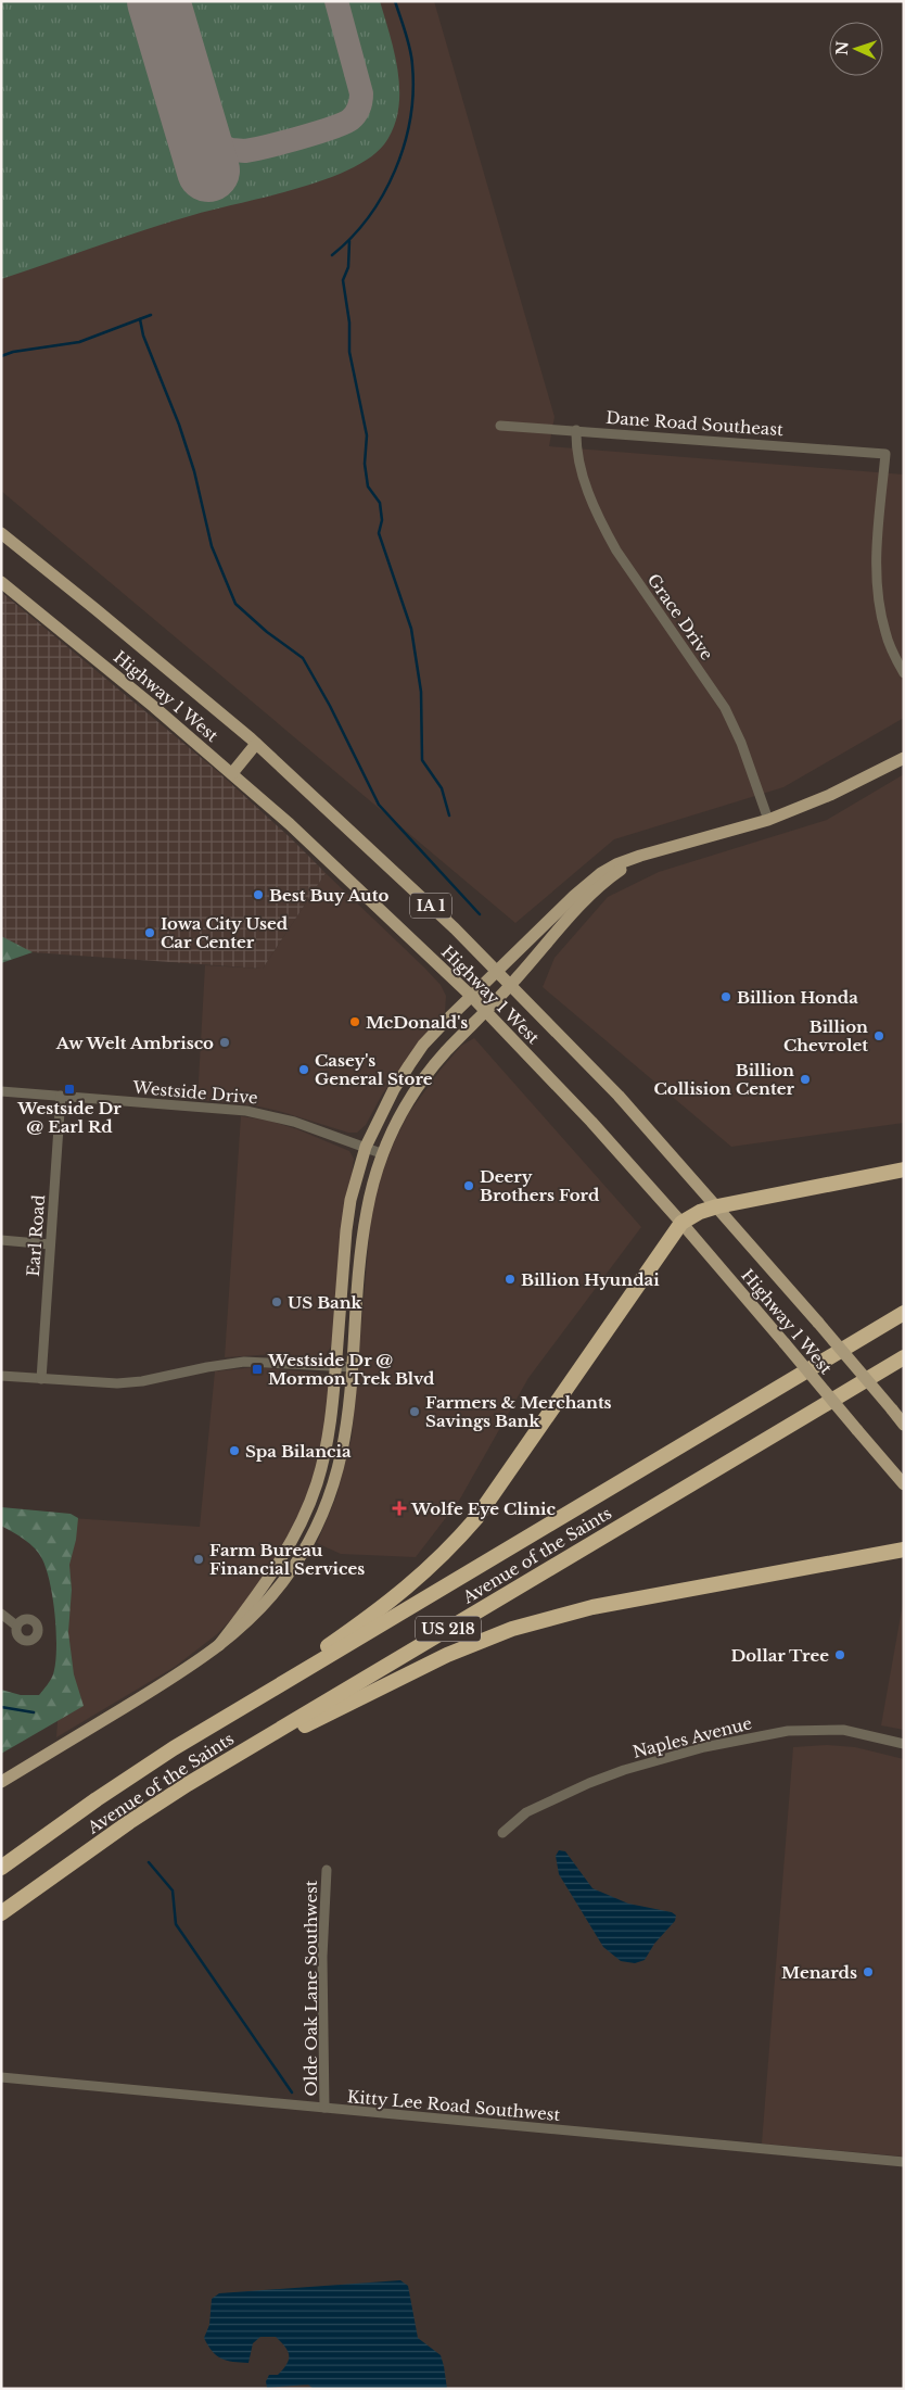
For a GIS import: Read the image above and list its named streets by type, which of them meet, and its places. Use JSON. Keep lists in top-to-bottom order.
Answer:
{
  "streets": {
    "highway": ["Avenue of the Saints", "US 218"],
    "main road": ["Highway 1 West", "IA 1"],
    "street": [
      "Dane Road Southeast",
      "Grace Drive",
      "Westside Drive",
      "Earl Road",
      "Naples Avenue",
      "Olde Oak Lane Southwest",
      "Kitty Lee Road Southwest"
    ]
  },
  "crossings": [
    ["Dane Road Southeast", "Grace Drive"],
    ["Westside Drive", "Earl Road"],
    ["Olde Oak Lane Southwest", "Kitty Lee Road Southwest"]
  ],
  "places": {
    "other": [
      "Best Buy Auto",
      "Iowa City Used Car Center",
      "Billion Honda",
      "McDonald's",
      "Billion Chevrolet",
      "Aw Welt Ambrisco",
      "Casey's General Store",
      "Billion Collision Center",
      "Deery Brothers Ford",
      "Billion Hyundai",
      "US Bank",
      "Farmers & Merchants Savings Bank",
      "Spa Bilancia",
      "Farm Bureau Financial Services",
      "Dollar Tree",
      "Menards"
    ],
    "transit": ["Westside Dr @ Earl Rd", "Westside Dr @ Mormon Trek Blvd"],
    "health": ["Wolfe Eye Clinic"]
  },
  "north": "left"
}
